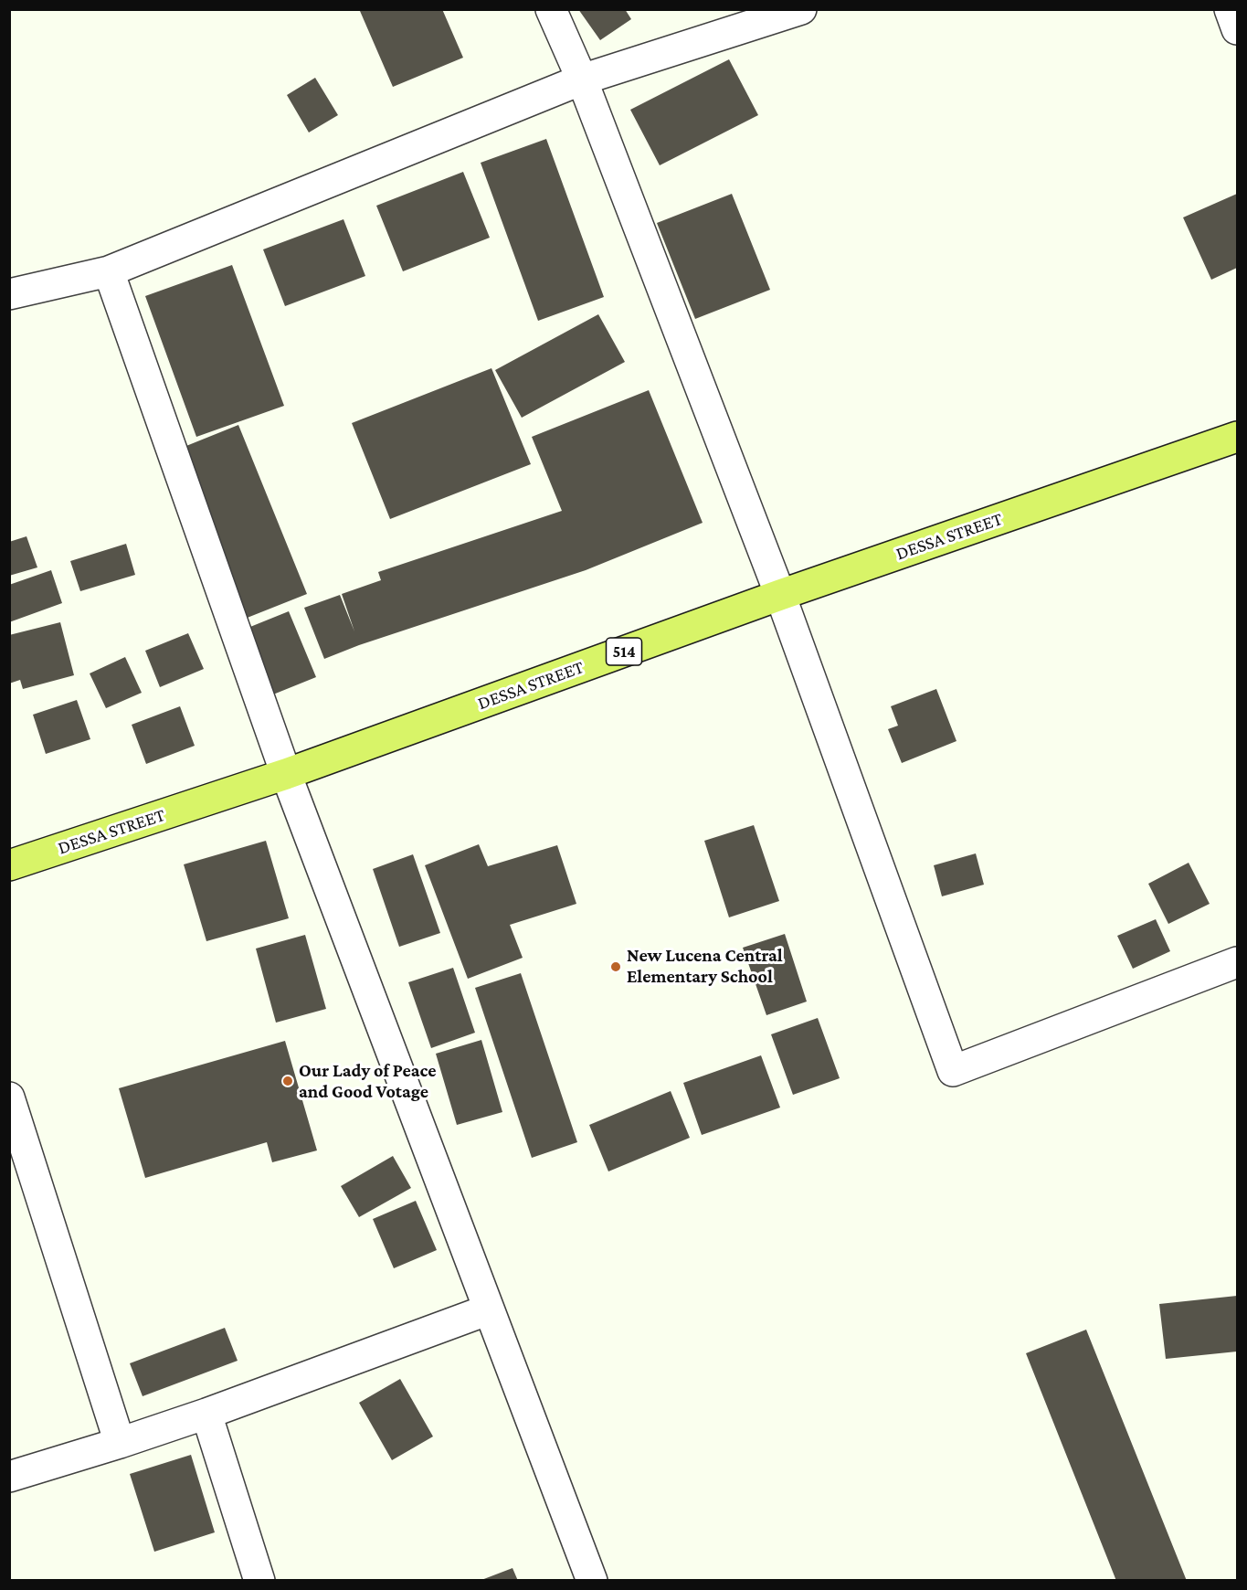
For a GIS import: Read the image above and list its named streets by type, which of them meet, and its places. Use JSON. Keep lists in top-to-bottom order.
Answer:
{
  "streets": {
    "main road": ["DESSA STREET", "514"]
  },
  "places": ["New Lucena Central Elementary School", "Our Lady of Peace and Good Votage"]
}
